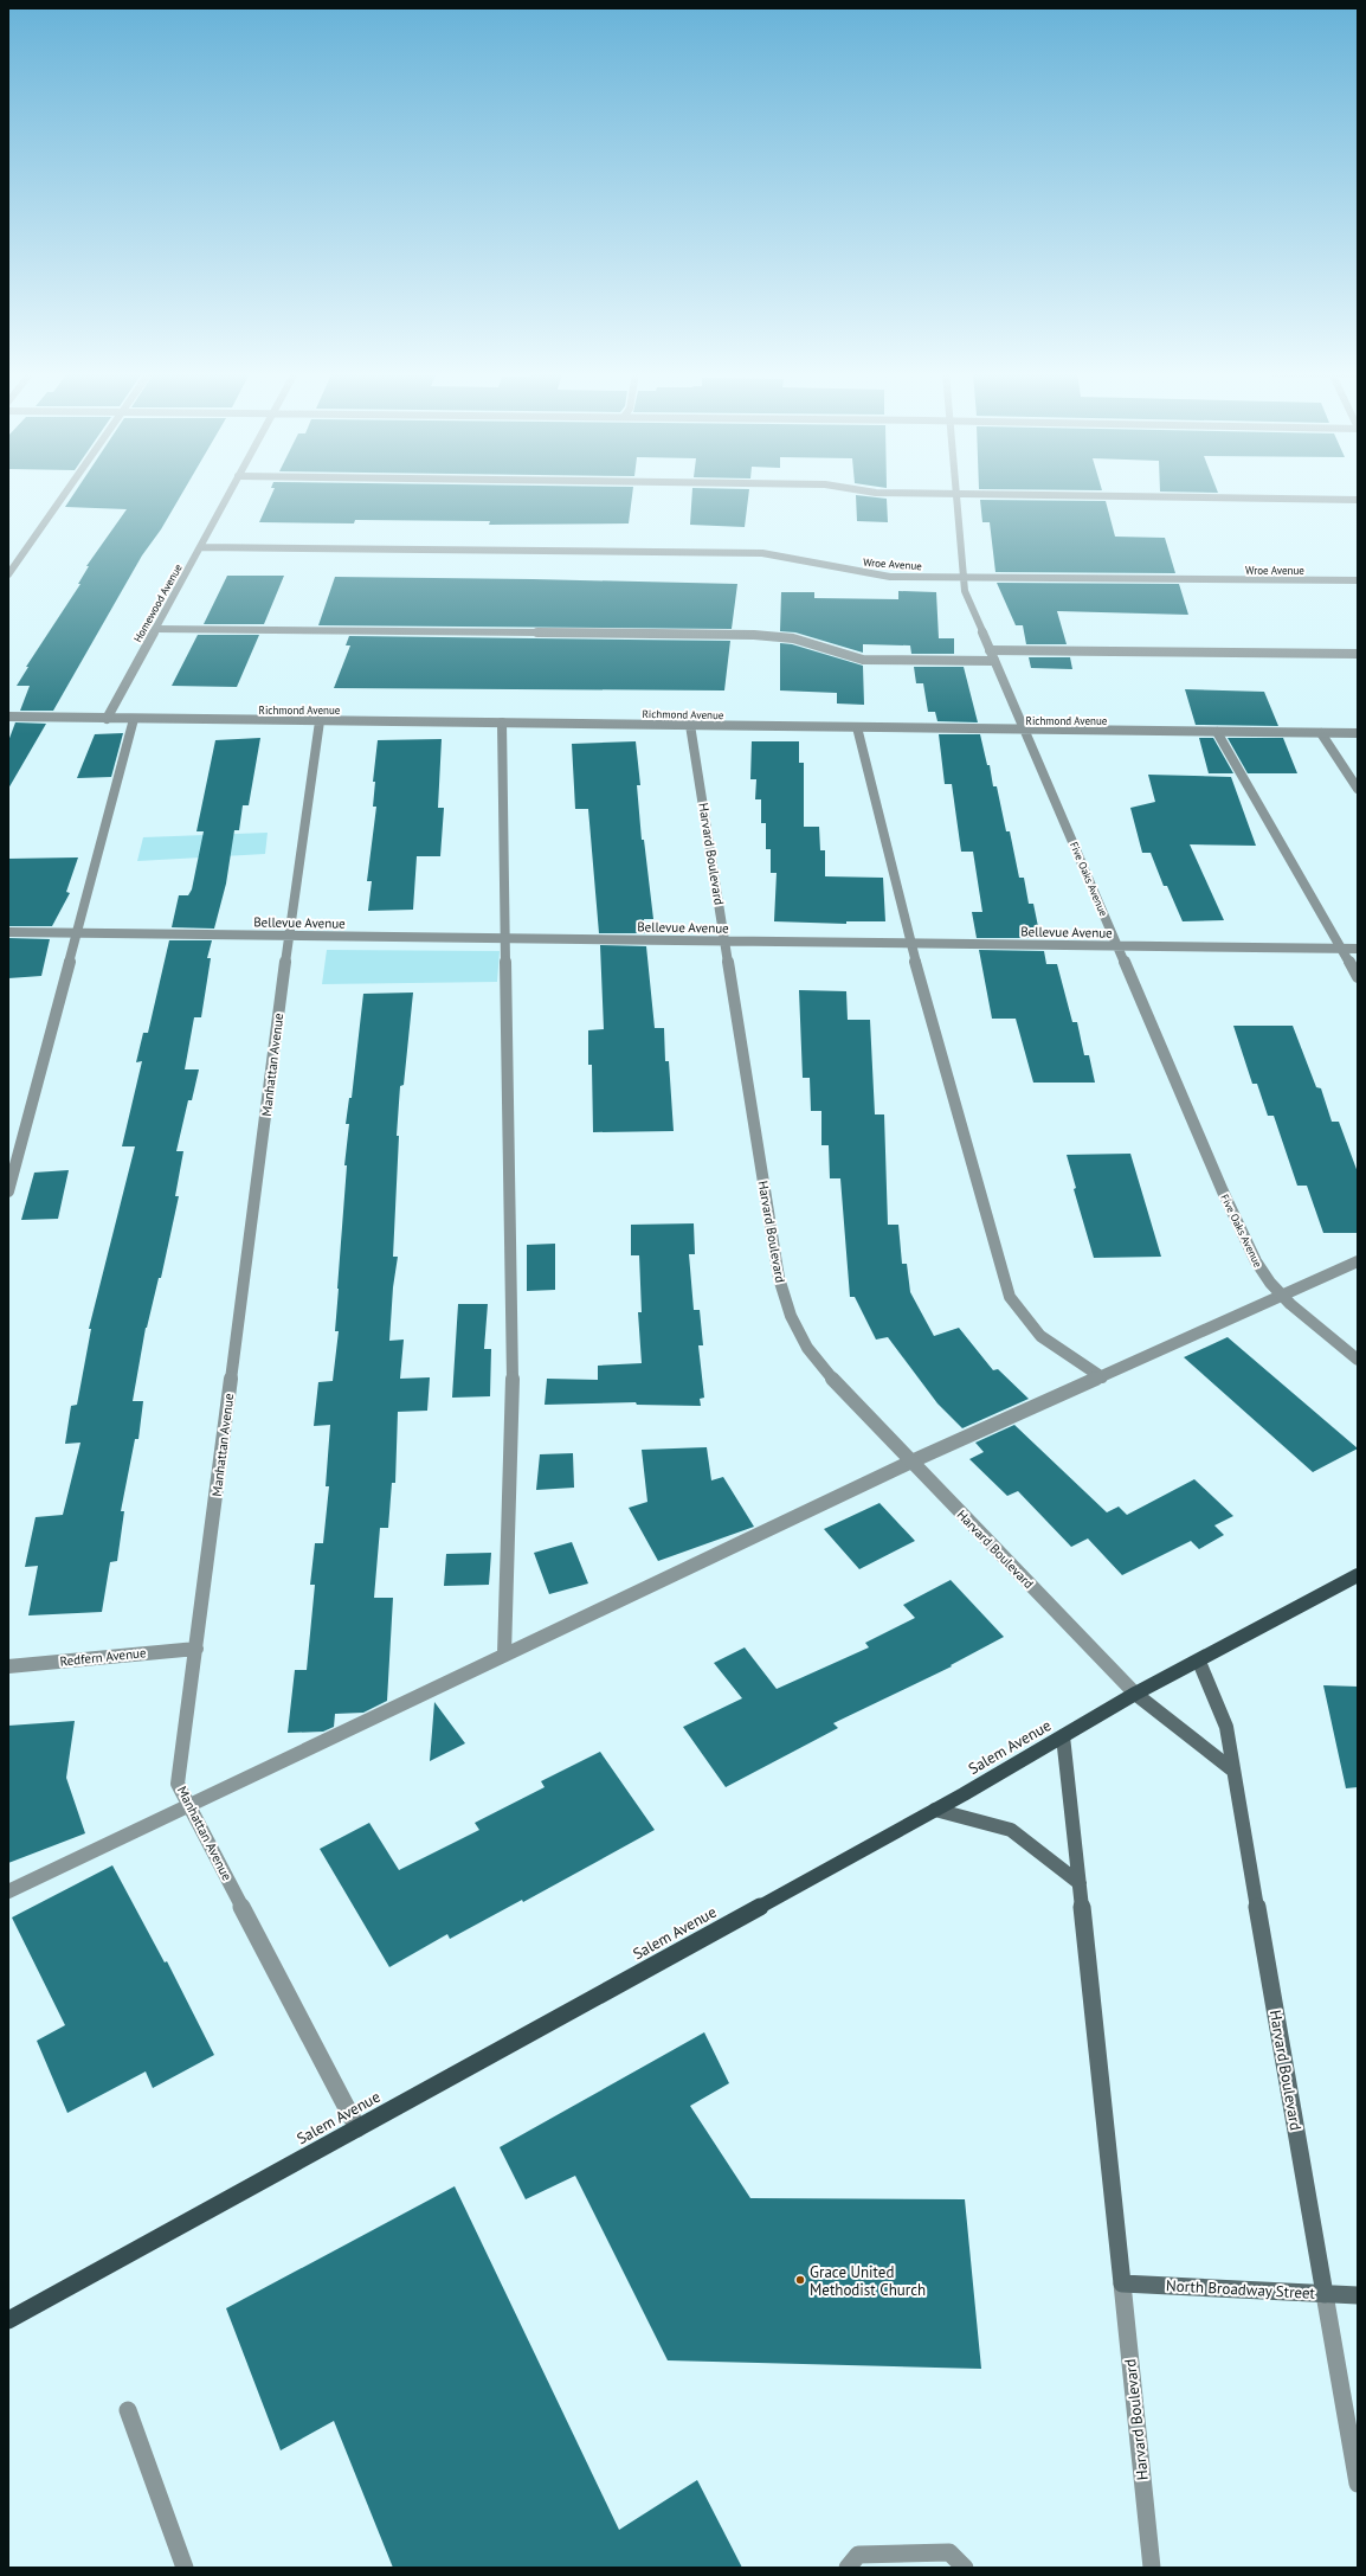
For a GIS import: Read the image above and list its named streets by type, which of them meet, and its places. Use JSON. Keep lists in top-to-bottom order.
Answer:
{
  "streets": {
    "main road": ["Salem Avenue"],
    "street": [
      "Wroe Avenue",
      "Homewood Avenue",
      "Richmond Avenue",
      "Harvard Boulevard",
      "Five Oaks Avenue",
      "Bellevue Avenue",
      "Manhattan Avenue",
      "Redfern Avenue",
      "North Broadway Street"
    ]
  },
  "crossings": [
    ["Wroe Avenue", "Homewood Avenue"],
    ["Wroe Avenue", "Five Oaks Avenue"],
    ["Homewood Avenue", "Richmond Avenue"],
    ["Richmond Avenue", "Harvard Boulevard"],
    ["Richmond Avenue", "Five Oaks Avenue"],
    ["Richmond Avenue", "Manhattan Avenue"],
    ["Harvard Boulevard", "Bellevue Avenue"],
    ["Harvard Boulevard", "Salem Avenue"],
    ["Harvard Boulevard", "North Broadway Street"],
    ["Five Oaks Avenue", "Bellevue Avenue"],
    ["Bellevue Avenue", "Manhattan Avenue"],
    ["Manhattan Avenue", "Redfern Avenue"],
    ["Manhattan Avenue", "Salem Avenue"]
  ],
  "places": ["Grace United Methodist Church"]
}
